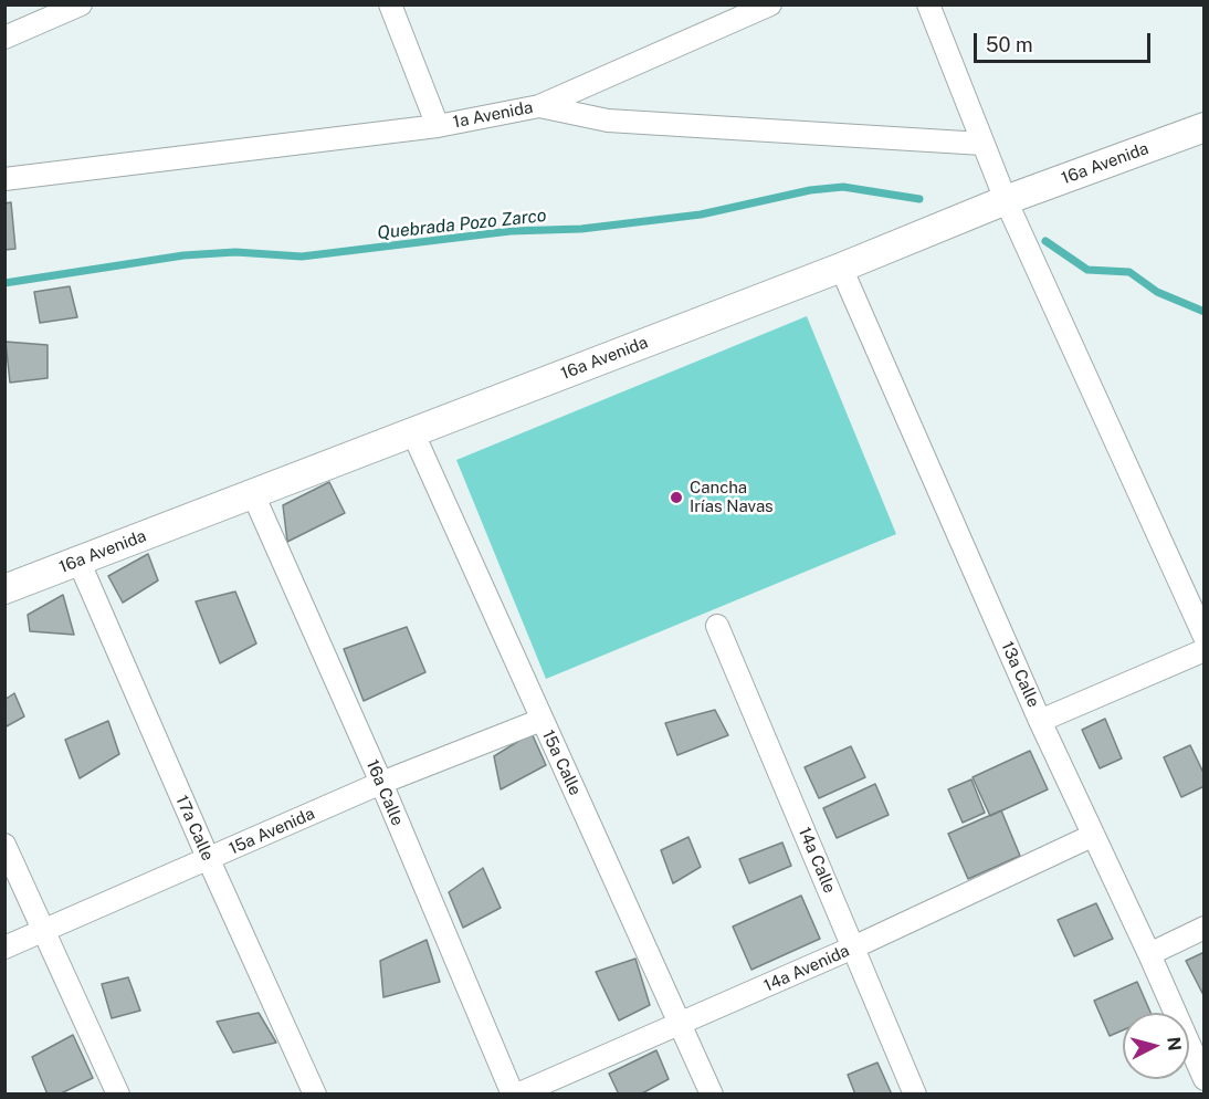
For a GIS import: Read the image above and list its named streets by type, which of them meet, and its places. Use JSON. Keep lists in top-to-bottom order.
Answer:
{
  "streets": {
    "street": [
      "1a Avenida",
      "16a Avenida",
      "13a Calle",
      "15a Calle",
      "16a Calle",
      "17a Calle",
      "15a Avenida",
      "14a Calle",
      "14a Avenida"
    ]
  },
  "crossings": [
    ["16a Avenida", "13a Calle"],
    ["16a Avenida", "15a Calle"],
    ["16a Avenida", "16a Calle"],
    ["16a Avenida", "17a Calle"],
    ["13a Calle", "14a Avenida"],
    ["15a Calle", "15a Avenida"],
    ["15a Calle", "14a Avenida"],
    ["16a Calle", "15a Avenida"],
    ["16a Calle", "14a Avenida"],
    ["17a Calle", "15a Avenida"],
    ["14a Calle", "14a Avenida"]
  ],
  "water": ["Quebrada Pozo Zarco"],
  "places": ["Cancha Irías Navas"],
  "scale_bar": "50 m",
  "north": "right"
}
